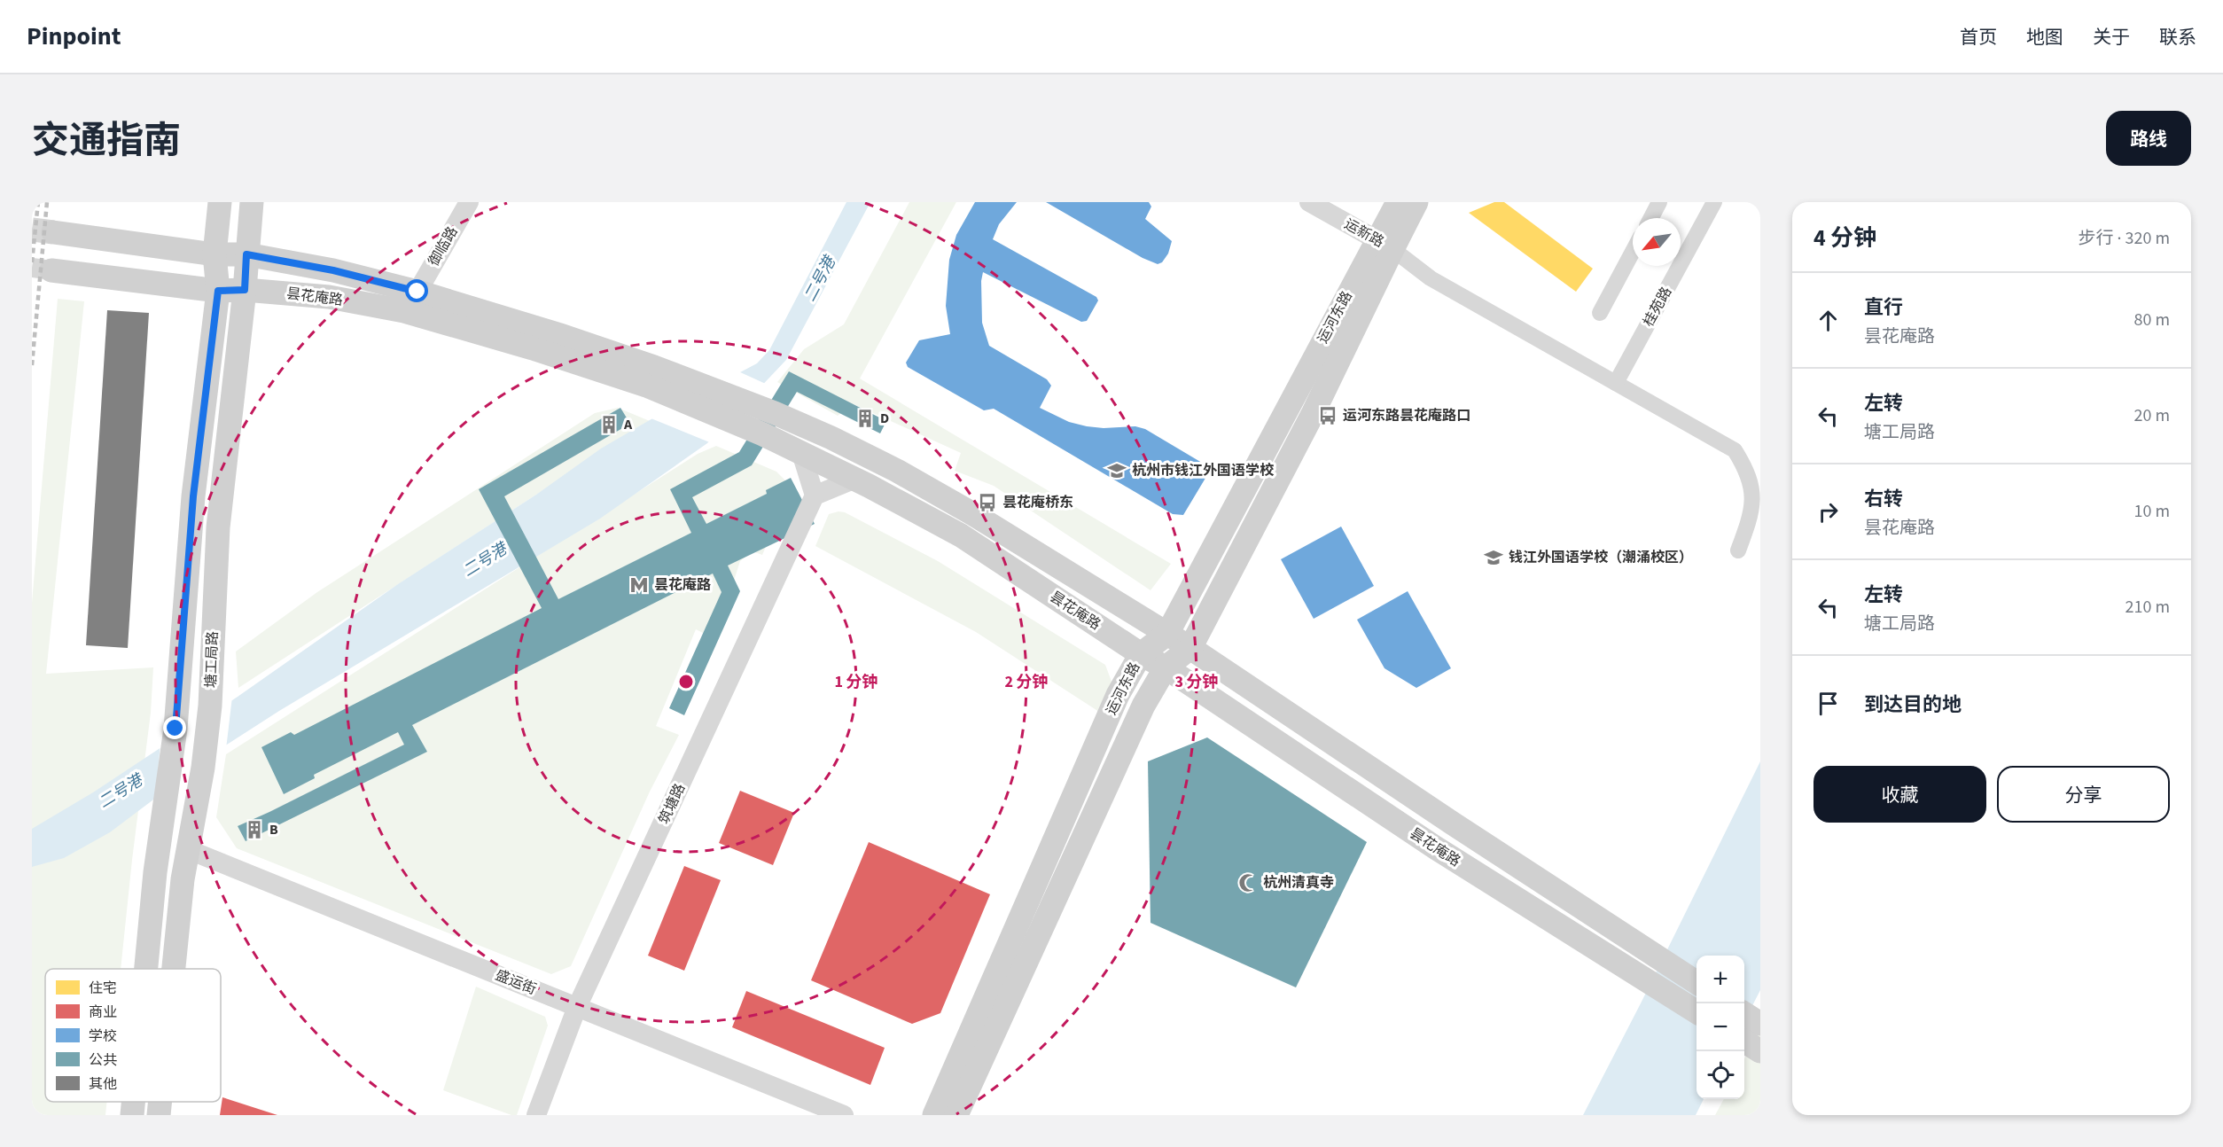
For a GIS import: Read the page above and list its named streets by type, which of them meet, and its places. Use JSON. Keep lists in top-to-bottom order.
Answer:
{
  "streets": {
    "main road": ["昙花庵路", "运河东路", "塘工局路"],
    "street": [
      "运新路",
      "御临路",
      "桂苑路",
      "筑塘路",
      "盛运街"
    ]
  },
  "crossings": [
    ["运新路", "运河东路"],
    ["御临路", "昙花庵路"],
    ["昙花庵路", "运河东路"],
    ["昙花庵路", "塘工局路"],
    ["塘工局路", "盛运街"],
    ["筑塘路", "盛运街"]
  ],
  "water": ["二号港"],
  "places": {
    "bus stop": ["运河东路昙花庵路口", "昙花庵桥东"],
    "building": ["D", "A", "B"],
    "school or university": ["杭州市钱江外国语学校", "钱江外国语学校（潮涌校区）"],
    "metro station": ["昙花庵路"],
    "mosque": ["杭州清真寺"]
  },
  "legend": [
    "住宅",
    "商业",
    "学校",
    "公共",
    "其他"
  ],
  "north": "bottom left",
  "page": {
    "header": "Pinpoint",
    "nav": [
      "首页",
      "地图",
      "关于",
      "联系"
    ],
    "title": "交通指南",
    "buttons": [
      "路线",
      ["收藏", "分享"]
    ],
    "heading": ["4 分钟", "步行 · 320 m"],
    "list": [
      ["直行", "昙花庵路", "80 m"],
      ["左转", "塘工局路", "20 m"],
      ["右转", "昙花庵路", "10 m"],
      ["左转", "塘工局路", "210 m"],
      "到达目的地"
    ],
    "map_buttons": ["+", "−"]
  },
  "rings": ["1 分钟", "2 分钟", "3 分钟"]
}
